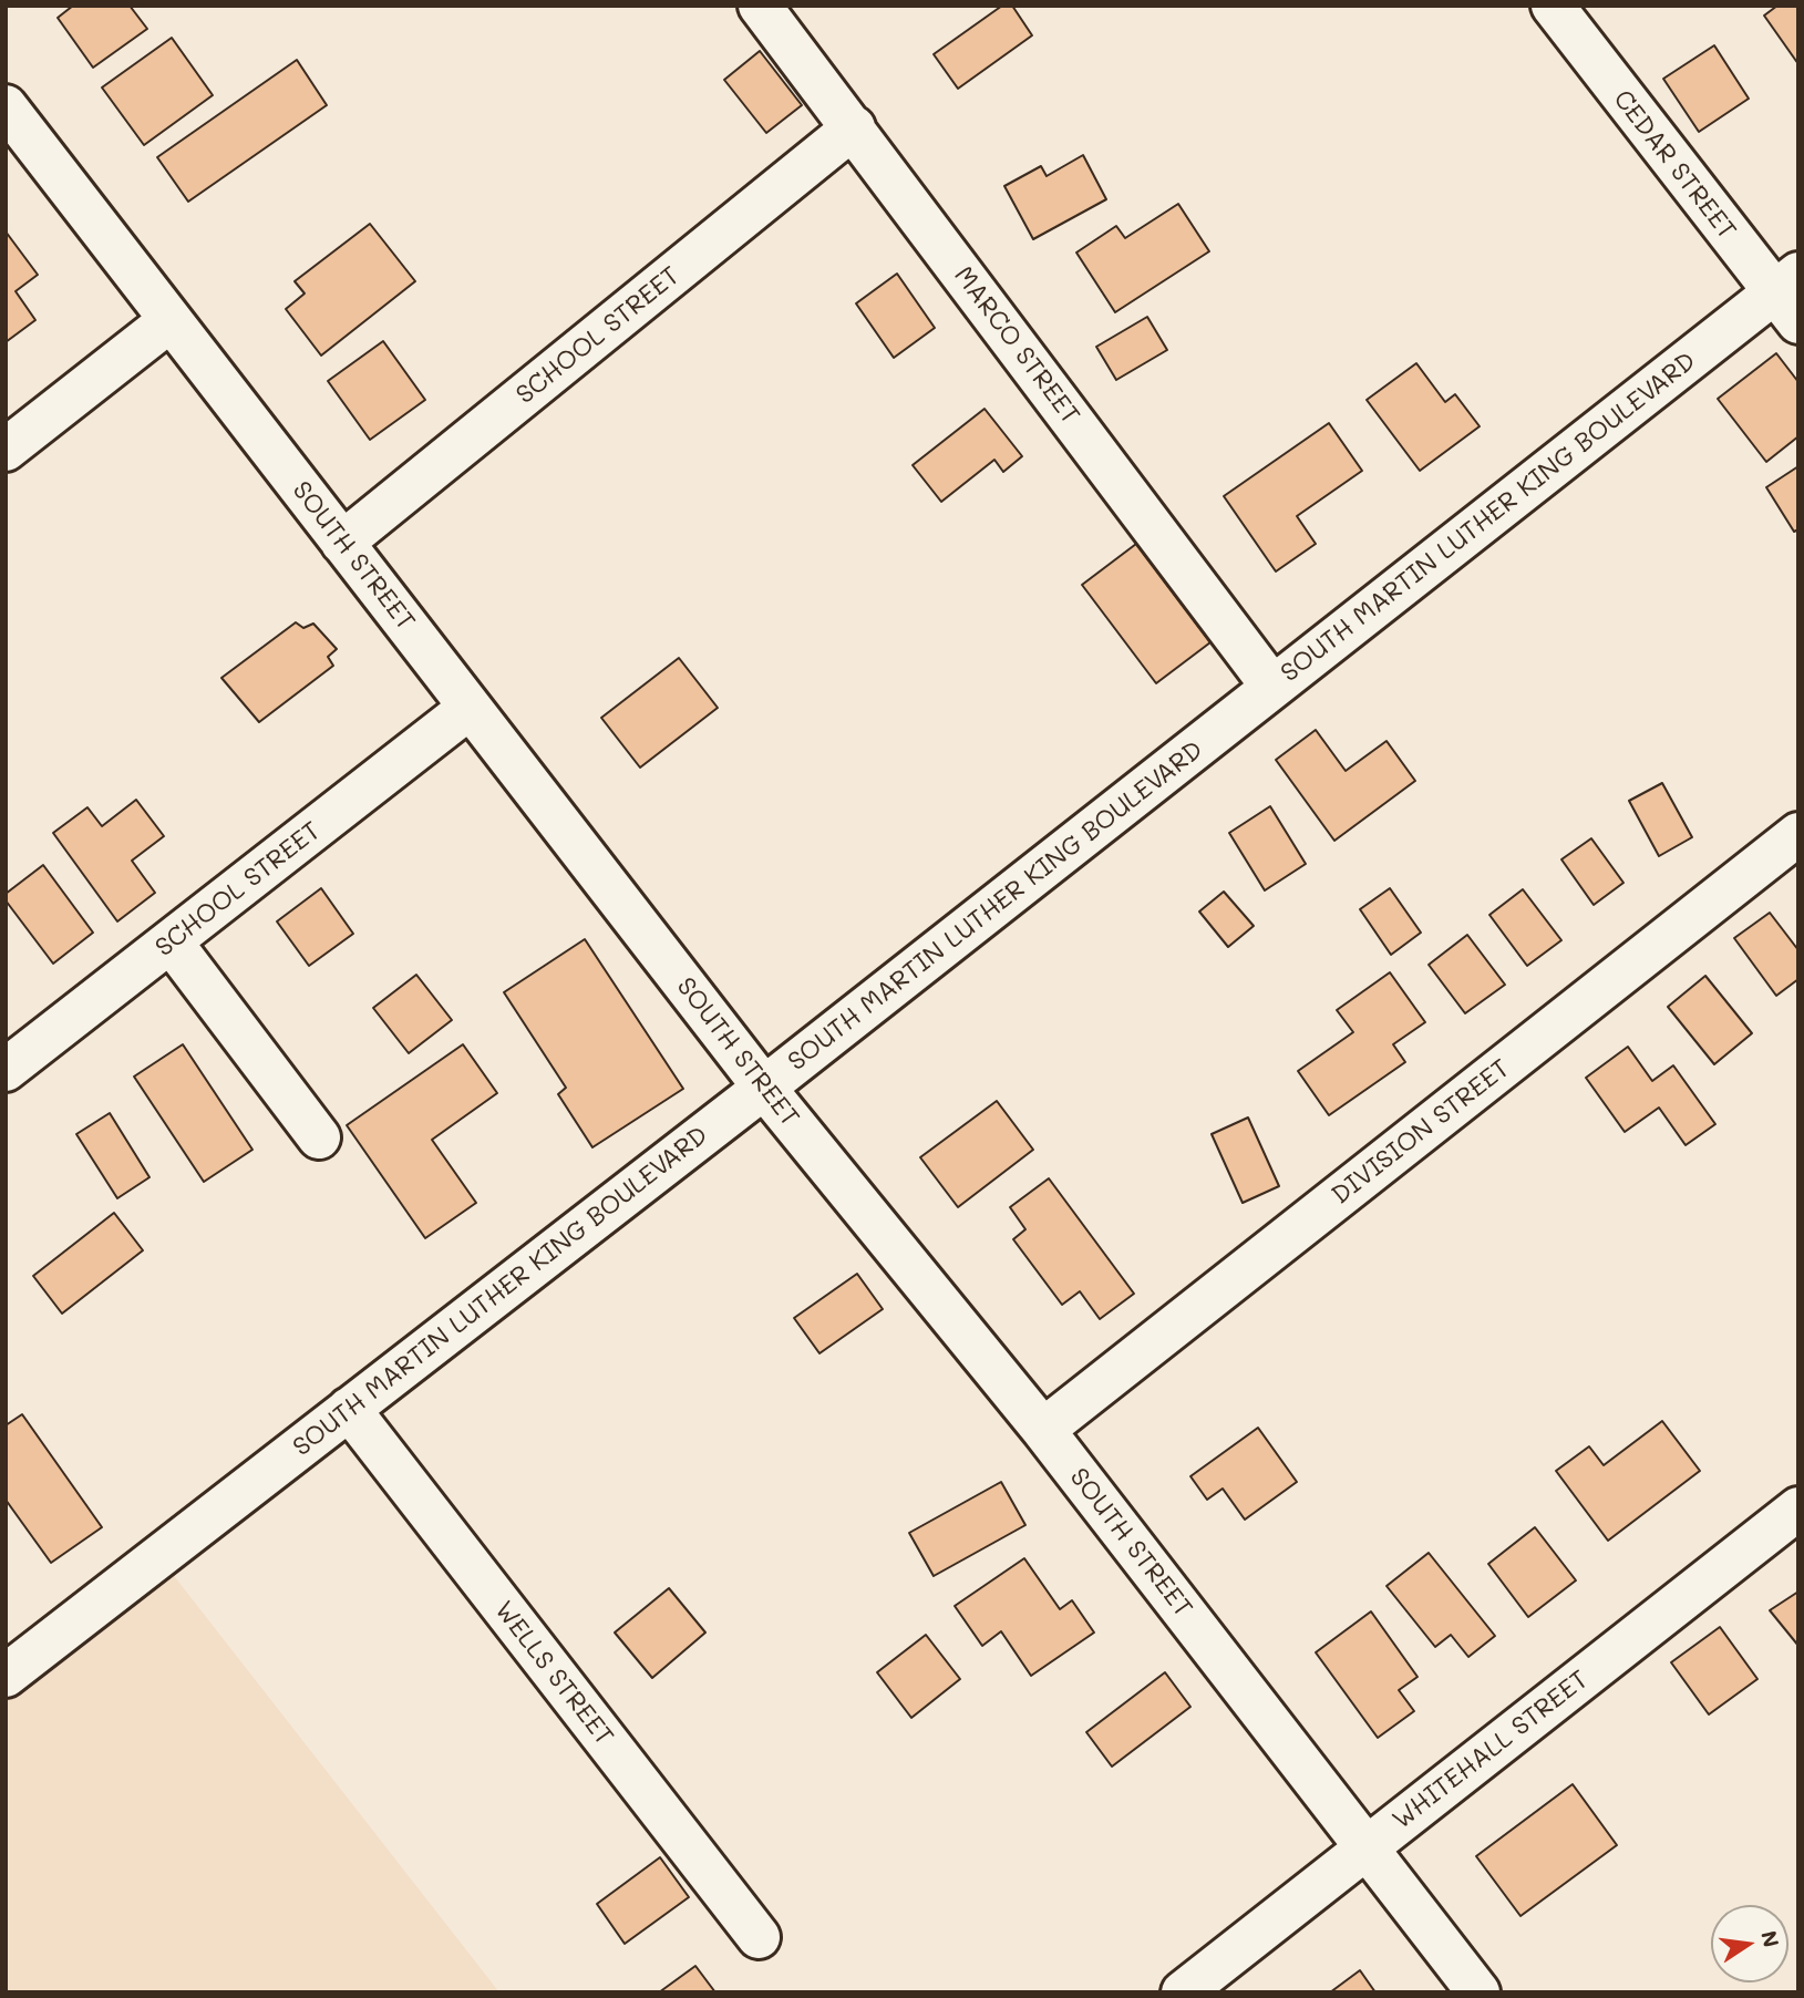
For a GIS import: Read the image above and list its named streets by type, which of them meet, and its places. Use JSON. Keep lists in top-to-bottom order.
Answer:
{
  "streets": {
    "street": [
      "CEDAR STREET",
      "SCHOOL STREET",
      "MARCO STREET",
      "SOUTH MARTIN LUTHER KING BOULEVARD",
      "SOUTH STREET",
      "DIVISION STREET",
      "WELLS STREET",
      "WHITEHALL STREET"
    ]
  },
  "crossings": [
    ["CEDAR STREET", "SOUTH MARTIN LUTHER KING BOULEVARD"],
    ["SCHOOL STREET", "MARCO STREET"],
    ["SCHOOL STREET", "SOUTH STREET"],
    ["MARCO STREET", "SOUTH MARTIN LUTHER KING BOULEVARD"],
    ["SOUTH MARTIN LUTHER KING BOULEVARD", "SOUTH STREET"],
    ["SOUTH MARTIN LUTHER KING BOULEVARD", "WELLS STREET"],
    ["SOUTH STREET", "DIVISION STREET"],
    ["SOUTH STREET", "WHITEHALL STREET"]
  ],
  "north": "right"
}
